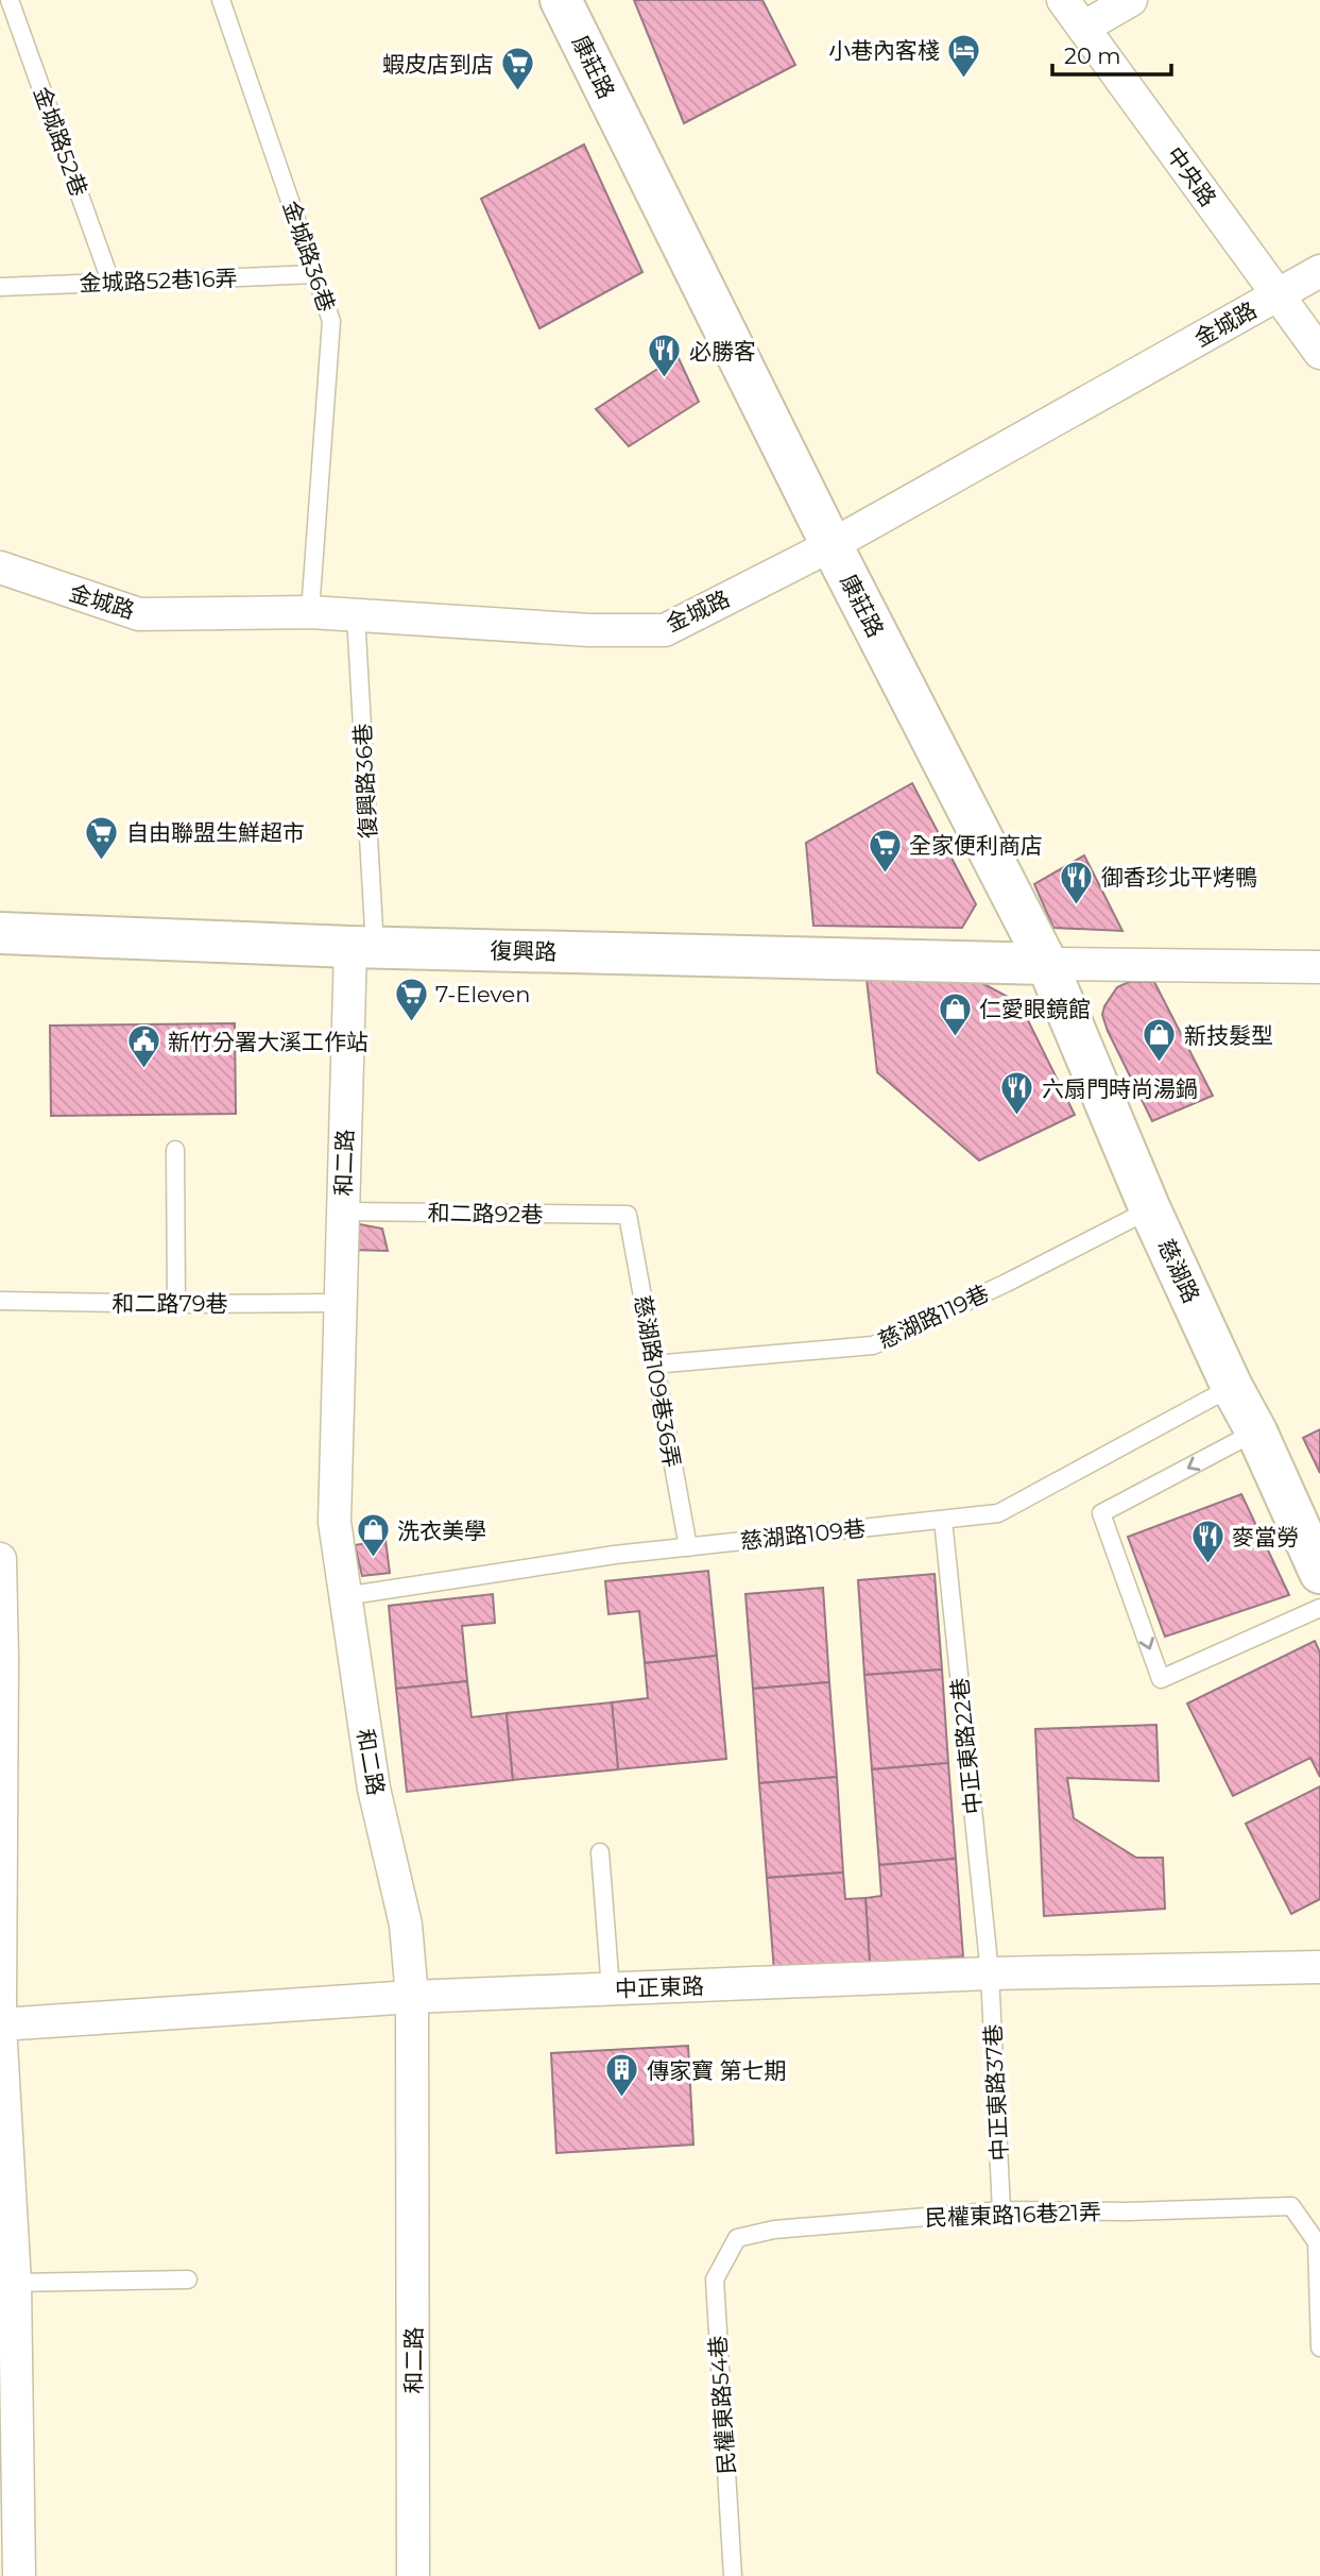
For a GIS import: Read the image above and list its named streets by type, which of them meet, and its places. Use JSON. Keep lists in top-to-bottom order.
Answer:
{
  "streets": {
    "main road": ["康莊路", "復興路", "慈湖路"],
    "street": [
      "中央路",
      "金城路",
      "和二路",
      "中正東路"
    ],
    "lane": [
      "金城路52巷",
      "金城路36巷",
      "金城路52巷16弄",
      "復興路36巷",
      "和二路92巷",
      "和二路79巷",
      "慈湖路119巷",
      "慈湖路109巷36弄",
      "慈湖路109巷",
      "中正東路22巷",
      "中正東路37巷",
      "民權東路16巷21弄",
      "民權東路54巷"
    ]
  },
  "crossings": [
    ["康莊路", "金城路"],
    ["康莊路", "復興路"],
    ["康莊路", "慈湖路"],
    ["金城路52巷", "金城路52巷16弄"],
    ["中央路", "金城路"],
    ["金城路36巷", "金城路52巷16弄"],
    ["金城路36巷", "金城路"],
    ["金城路", "復興路36巷"],
    ["復興路36巷", "復興路"],
    ["復興路36巷", "和二路"],
    ["復興路", "和二路"],
    ["復興路", "慈湖路"],
    ["和二路", "和二路92巷"],
    ["和二路", "和二路79巷"],
    ["和二路", "慈湖路109巷"],
    ["和二路", "中正東路"],
    ["和二路92巷", "慈湖路109巷36弄"],
    ["慈湖路", "慈湖路119巷"],
    ["慈湖路", "慈湖路109巷"],
    ["慈湖路119巷", "慈湖路109巷36弄"],
    ["慈湖路109巷36弄", "慈湖路109巷"],
    ["慈湖路109巷", "中正東路22巷"],
    ["中正東路22巷", "中正東路"],
    ["中正東路22巷", "中正東路37巷"],
    ["中正東路", "中正東路37巷"],
    ["中正東路37巷", "民權東路16巷21弄"],
    ["民權東路16巷21弄", "民權東路54巷"]
  ],
  "places": {
    "hotel": ["小巷內客棧"],
    "supermarket": [
      "蝦皮店到店",
      "自由聯盟生鮮超市",
      "全家便利商店",
      "7-Eleven"
    ],
    "restaurant": [
      "必勝客",
      "御香珍北平烤鴨",
      "六扇門時尚湯鍋",
      "麥當勞"
    ],
    "shop": ["仁愛眼鏡館", "新技髮型", "洗衣美學"],
    "public building": ["新竹分署大溪工作站"],
    "building": ["傳家寶 第七期"]
  },
  "scale_bar": "20 m"
}
